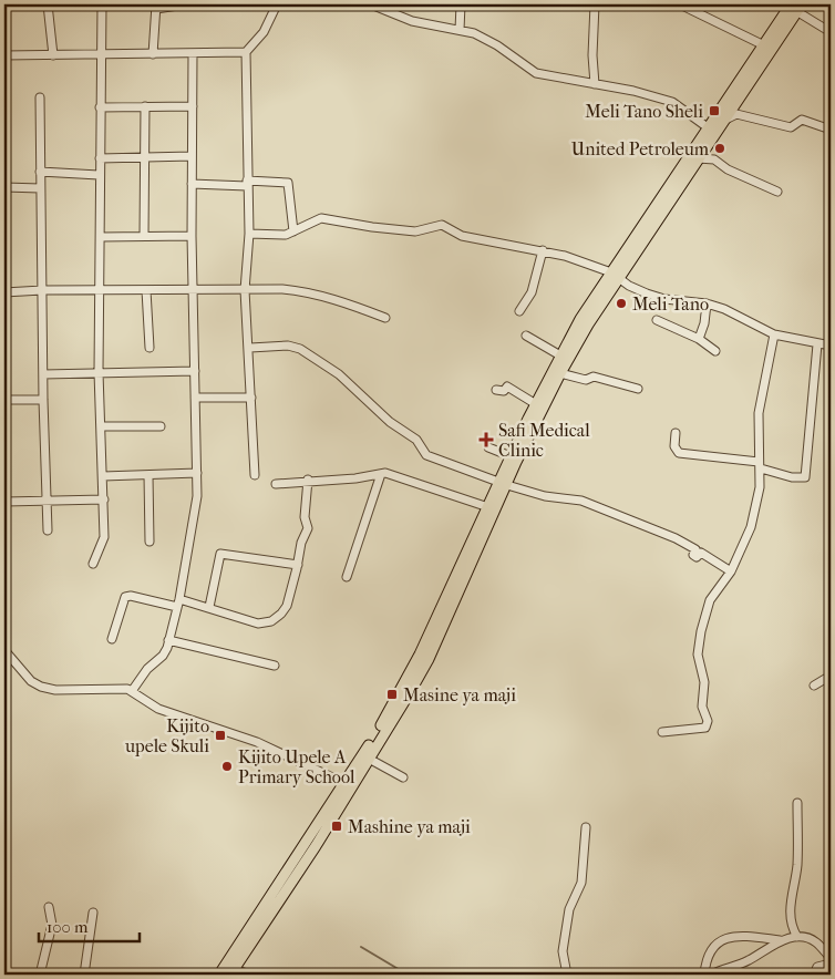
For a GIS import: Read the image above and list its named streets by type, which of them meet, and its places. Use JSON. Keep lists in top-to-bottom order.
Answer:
{
  "places": {
    "transit": [
      "Meli Tano Sheli",
      "Masine ya maji",
      "Kijito upele Skuli",
      "Mashine ya maji"
    ],
    "other": ["United Petroleum", "Meli Tano", "Kijito Upele A Primary School"],
    "health": ["Safi Medical Clinic"]
  },
  "scale_bar": "100 m"
}
